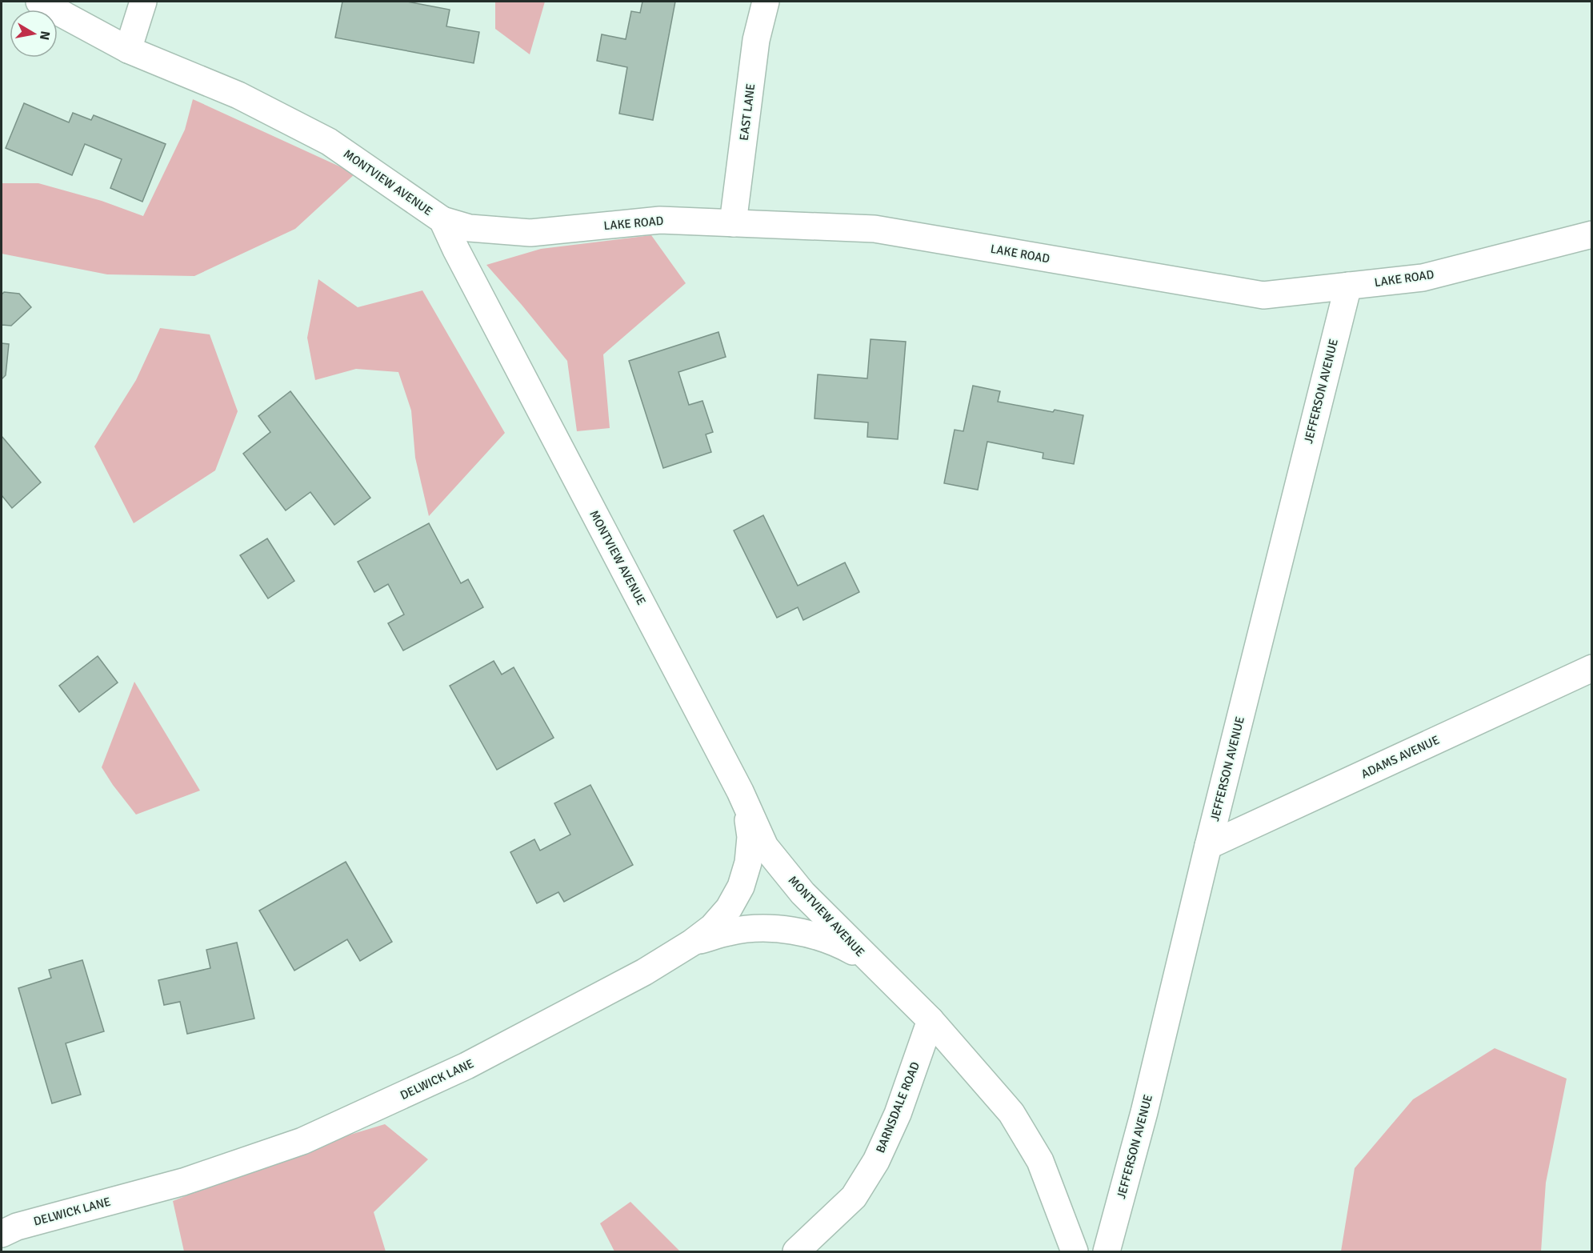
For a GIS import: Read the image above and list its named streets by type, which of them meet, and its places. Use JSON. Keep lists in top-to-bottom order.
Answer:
{
  "streets": {
    "street": [
      "EAST LANE",
      "MONTVIEW AVENUE",
      "LAKE ROAD",
      "JEFFERSON AVENUE",
      "ADAMS AVENUE",
      "DELWICK LANE",
      "BARNSDALE ROAD"
    ]
  },
  "crossings": [
    ["EAST LANE", "LAKE ROAD"],
    ["MONTVIEW AVENUE", "LAKE ROAD"],
    ["MONTVIEW AVENUE", "DELWICK LANE"],
    ["MONTVIEW AVENUE", "BARNSDALE ROAD"],
    ["LAKE ROAD", "JEFFERSON AVENUE"],
    ["JEFFERSON AVENUE", "ADAMS AVENUE"]
  ],
  "north": "right"
}
